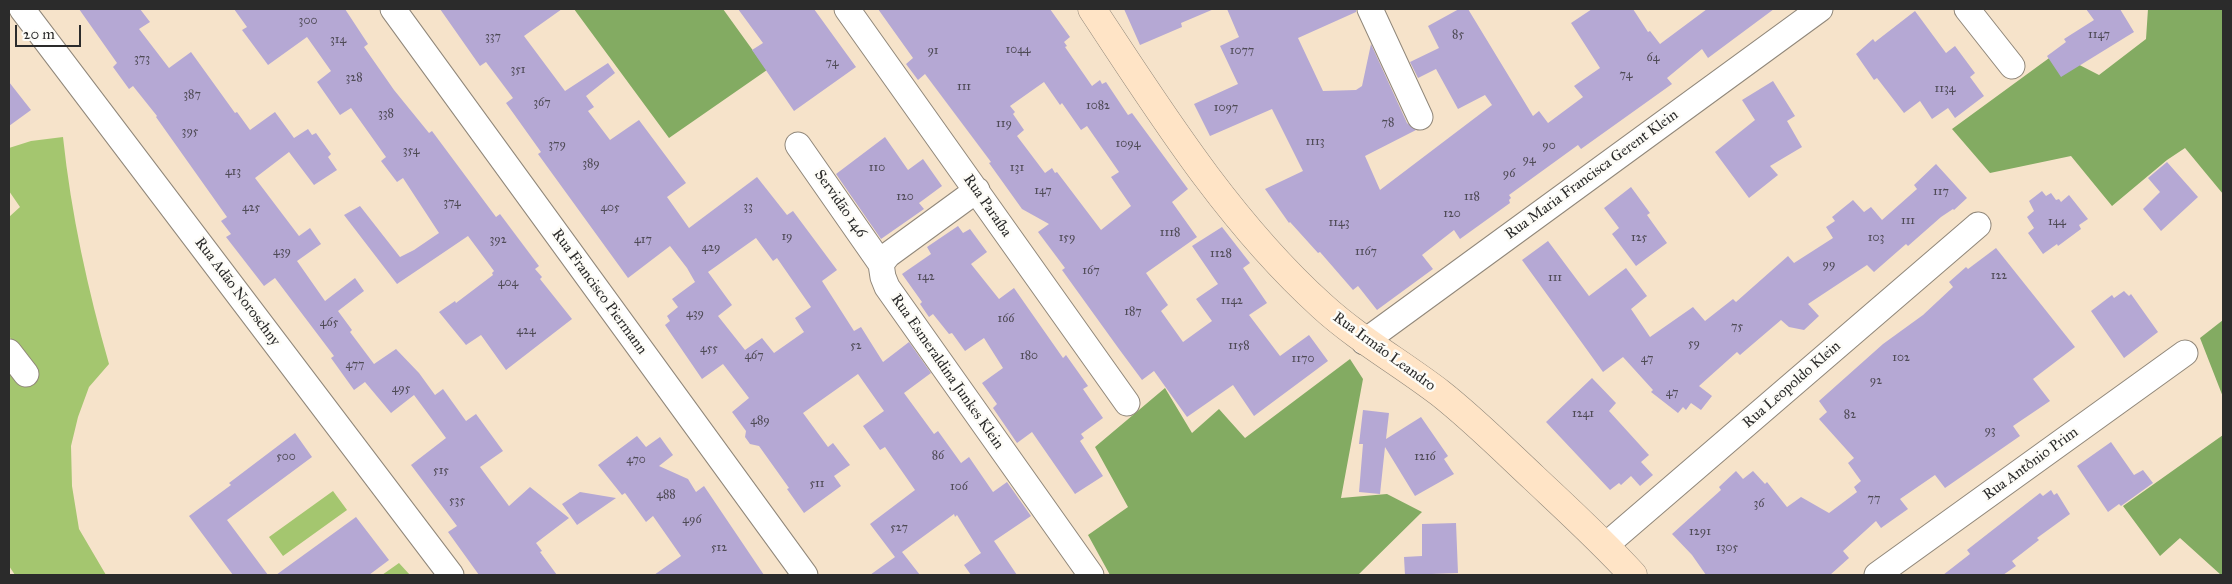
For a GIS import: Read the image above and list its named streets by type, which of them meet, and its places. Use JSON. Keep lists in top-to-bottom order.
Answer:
{
  "streets": {
    "street": [
      "Rua Maria Francisca Gerent Klein",
      "Servidão 146",
      "Rua Paraíba",
      "Rua Adão Noroschny",
      "Rua Francisco Piermann",
      "Rua Irmão Leandro",
      "Rua Esmeraldina Junkes Klein",
      "Rua Leopoldo Klein",
      "Rua Antônio Prim"
    ]
  },
  "crossings": [
    ["Rua Maria Francisca Gerent Klein", "Rua Irmão Leandro"],
    ["Servidão 146", "Rua Esmeraldina Junkes Klein"],
    ["Rua Irmão Leandro", "Rua Leopoldo Klein"]
  ],
  "house_numbers": [
    "300",
    "85",
    "1147",
    "337",
    "314",
    "1044",
    "91",
    "1077",
    "64",
    "373",
    "74",
    "351",
    "74",
    "328",
    "111",
    "1134",
    "387",
    "367",
    "1082",
    "1097",
    "338",
    "78",
    "119",
    "395",
    "1113",
    "1094",
    "379",
    "90",
    "354",
    "94",
    "389",
    "110",
    "131",
    "413",
    "96",
    "147",
    "117",
    "120",
    "118",
    "374",
    "33",
    "425",
    "405",
    "120",
    "111",
    "144",
    "1143",
    "1118",
    "19",
    "159",
    "125",
    "103",
    "392",
    "417",
    "429",
    "439",
    "1167",
    "1128",
    "99",
    "167",
    "122",
    "142",
    "111",
    "404",
    "1142",
    "187",
    "439",
    "166",
    "465",
    "75",
    "424",
    "59",
    "52",
    "1158",
    "455",
    "467",
    "180",
    "102",
    "1170",
    "47",
    "477",
    "92",
    "495",
    "47",
    "1241",
    "82",
    "489",
    "93",
    "86",
    "500",
    "1216",
    "470",
    "515",
    "511",
    "106",
    "488",
    "77",
    "535",
    "36",
    "496",
    "527",
    "1291",
    "512",
    "1305"
  ],
  "scale_bar": "20 m"
}
